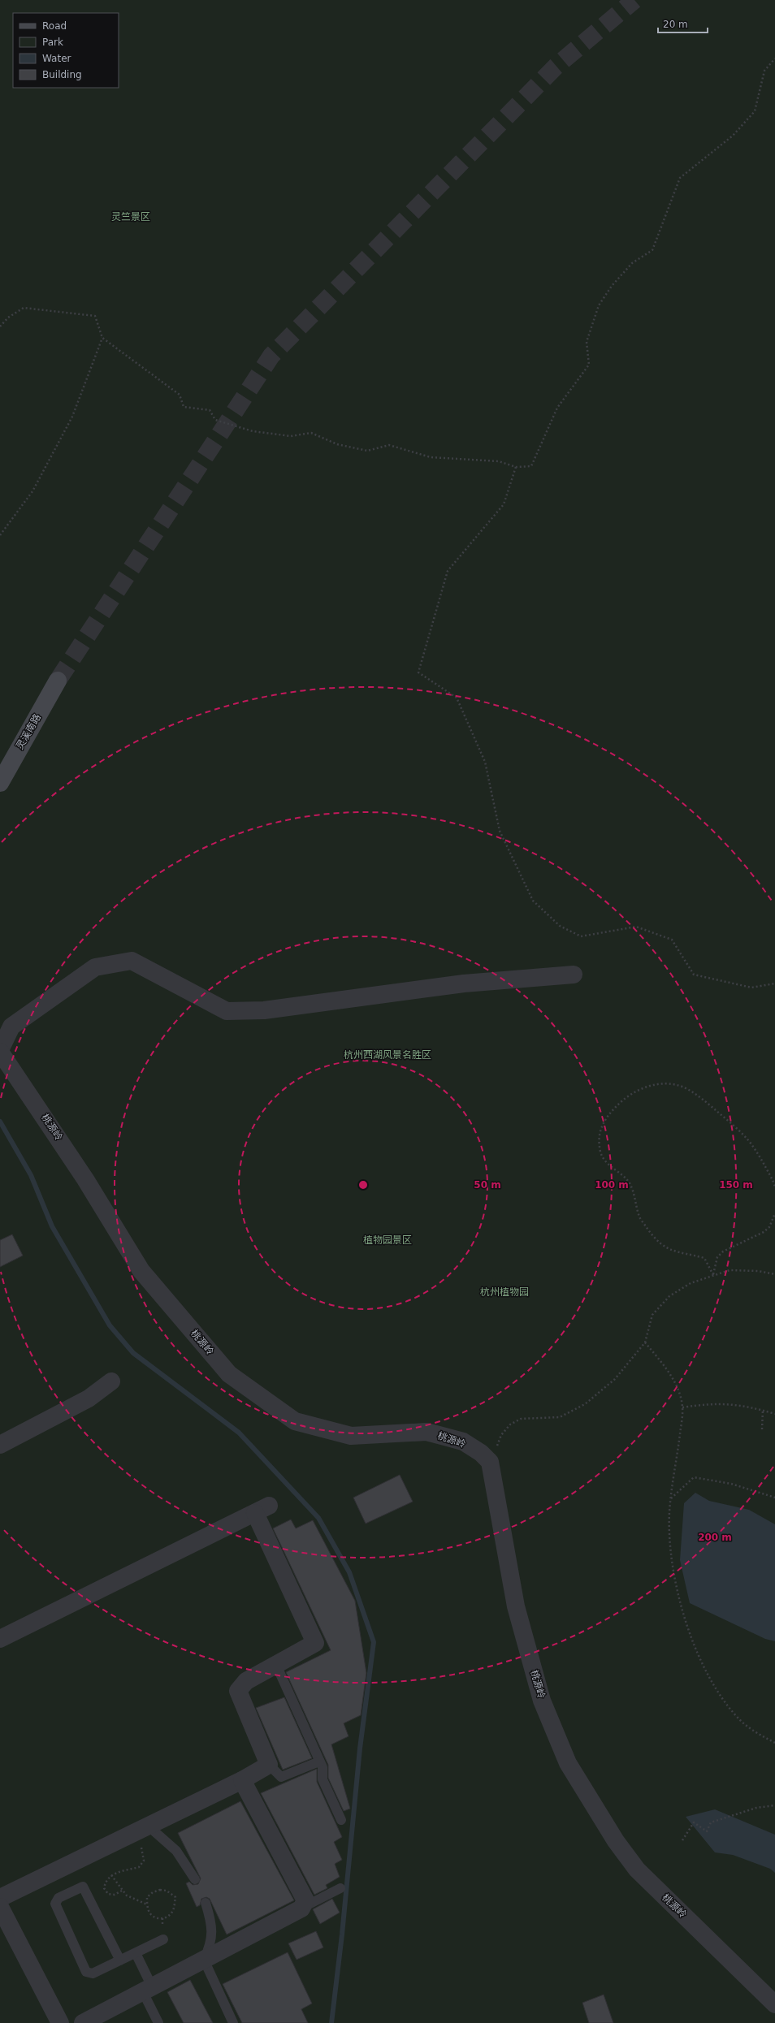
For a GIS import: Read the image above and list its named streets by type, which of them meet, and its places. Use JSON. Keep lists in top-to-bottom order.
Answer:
{
  "streets": {
    "main road": ["灵溪南路"],
    "street": ["桃源岭"]
  },
  "parks": [
    "灵竺景区",
    "杭州西湖风景名胜区",
    "植物园景区",
    "杭州植物园"
  ],
  "legend": [
    "Road",
    "Park",
    "Water",
    "Building"
  ],
  "scale_bar": "20 m",
  "rings": [
    "50 m",
    "100 m",
    "150 m",
    "200 m"
  ]
}
